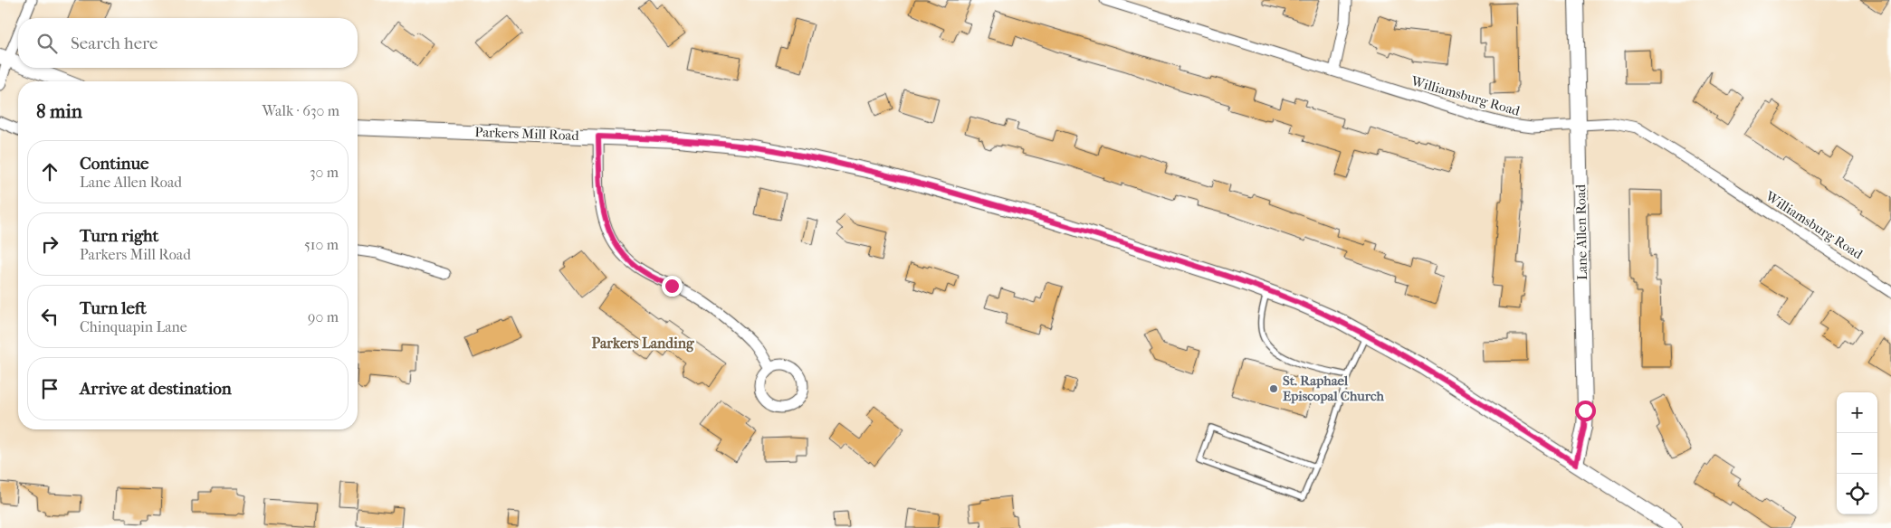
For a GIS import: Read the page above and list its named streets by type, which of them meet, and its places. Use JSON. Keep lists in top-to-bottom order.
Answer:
{
  "streets": {
    "main road": ["Parkers Mill Road", "Lane Allen Road"],
    "street": ["Williamsburg Road"]
  },
  "crossings": [
    ["Williamsburg Road", "Lane Allen Road"],
    ["Parkers Mill Road", "Lane Allen Road"]
  ],
  "districts": ["Parkers Landing"],
  "places": ["St. Raphael Episcopal Church"],
  "page": {
    "search": "Search here",
    "heading": ["8 min", "Walk · 630 m"],
    "list": [
      ["Continue", "Lane Allen Road", "30 m"],
      ["Turn right", "Parkers Mill Road", "510 m"],
      ["Turn left", "Chinquapin Lane", "90 m"],
      "Arrive at destination"
    ],
    "map_buttons": ["+", "−"]
  }
}
